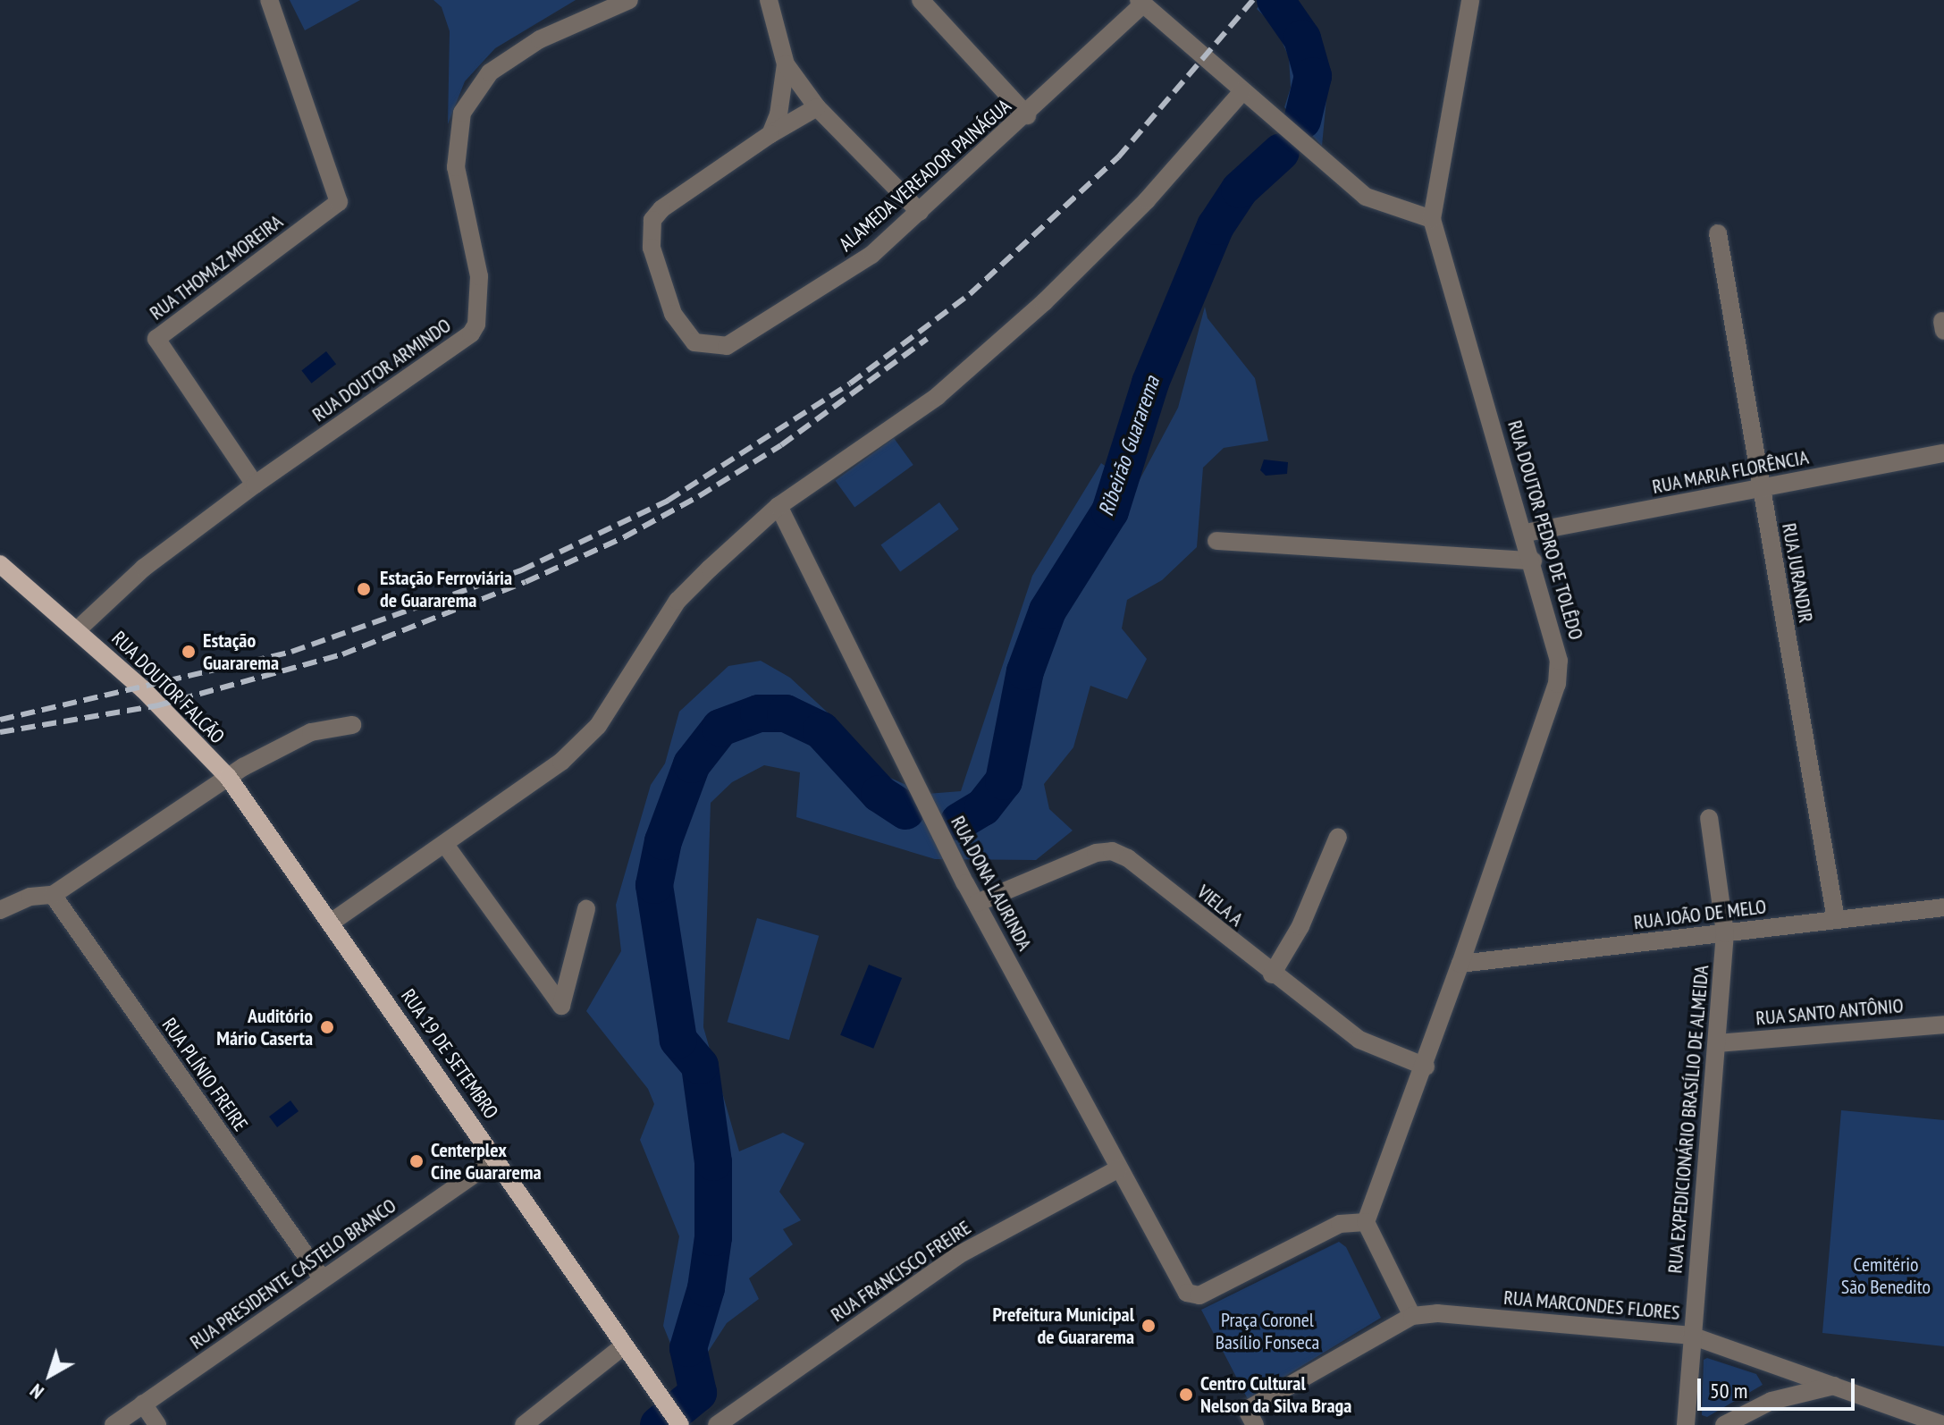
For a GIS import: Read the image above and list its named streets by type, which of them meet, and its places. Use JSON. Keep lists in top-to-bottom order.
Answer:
{
  "streets": {
    "main road": ["RUA DOUTOR FALCÃO", "RUA 19 DE SETEMBRO"],
    "street": [
      "ALAMEDA VEREADOR PAINÁGUA",
      "RUA THOMAZ MOREIRA",
      "RUA DOUTOR ARMINDO",
      "RUA MARIA FLORÊNCIA",
      "RUA DOUTOR PEDRO DE TOLÊDO",
      "RUA JURANDIR",
      "RUA DONA LAURINDA",
      "VIELA A",
      "RUA JOÃO DE MELO",
      "RUA SANTO ANTÔNIO",
      "RUA PLÍNIO FREIRE",
      "RUA EXPEDICIONÁRIO BRASÍLIO DE ALMEIDA",
      "RUA FRANCISCO FREIRE",
      "RUA PRESIDENTE CASTELO BRANCO",
      "RUA MARCONDES FLORES"
    ]
  },
  "crossings": [
    ["RUA THOMAZ MOREIRA", "RUA DOUTOR ARMINDO"],
    ["RUA DOUTOR ARMINDO", "RUA DOUTOR FALCÃO"],
    ["RUA MARIA FLORÊNCIA", "RUA DOUTOR PEDRO DE TOLÊDO"],
    ["RUA MARIA FLORÊNCIA", "RUA JURANDIR"],
    ["RUA DOUTOR PEDRO DE TOLÊDO", "RUA DONA LAURINDA"],
    ["RUA DOUTOR PEDRO DE TOLÊDO", "VIELA A"],
    ["RUA DOUTOR PEDRO DE TOLÊDO", "RUA JOÃO DE MELO"],
    ["RUA JURANDIR", "RUA JOÃO DE MELO"],
    ["RUA DOUTOR FALCÃO", "RUA 19 DE SETEMBRO"],
    ["RUA DONA LAURINDA", "VIELA A"],
    ["RUA DONA LAURINDA", "RUA FRANCISCO FREIRE"],
    ["RUA JOÃO DE MELO", "RUA EXPEDICIONÁRIO BRASÍLIO DE ALMEIDA"],
    ["RUA SANTO ANTÔNIO", "RUA EXPEDICIONÁRIO BRASÍLIO DE ALMEIDA"],
    ["RUA 19 DE SETEMBRO", "RUA PRESIDENTE CASTELO BRANCO"],
    ["RUA PLÍNIO FREIRE", "RUA PRESIDENTE CASTELO BRANCO"],
    ["RUA EXPEDICIONÁRIO BRASÍLIO DE ALMEIDA", "RUA MARCONDES FLORES"]
  ],
  "water": ["Ribeirão Guararema"],
  "parks": ["Cemitério São Benedito", "Praça Coronel Basílio Fonseca"],
  "places": [
    "Estação Ferroviária de Guararema",
    "Estação Guararema",
    "Auditório Mário Caserta",
    "Centerplex Cine Guararema",
    "Prefeitura Municipal de Guararema",
    "Centro Cultural Nelson da Silva Braga"
  ],
  "scale_bar": "50 m",
  "north": "bottom left"
}
